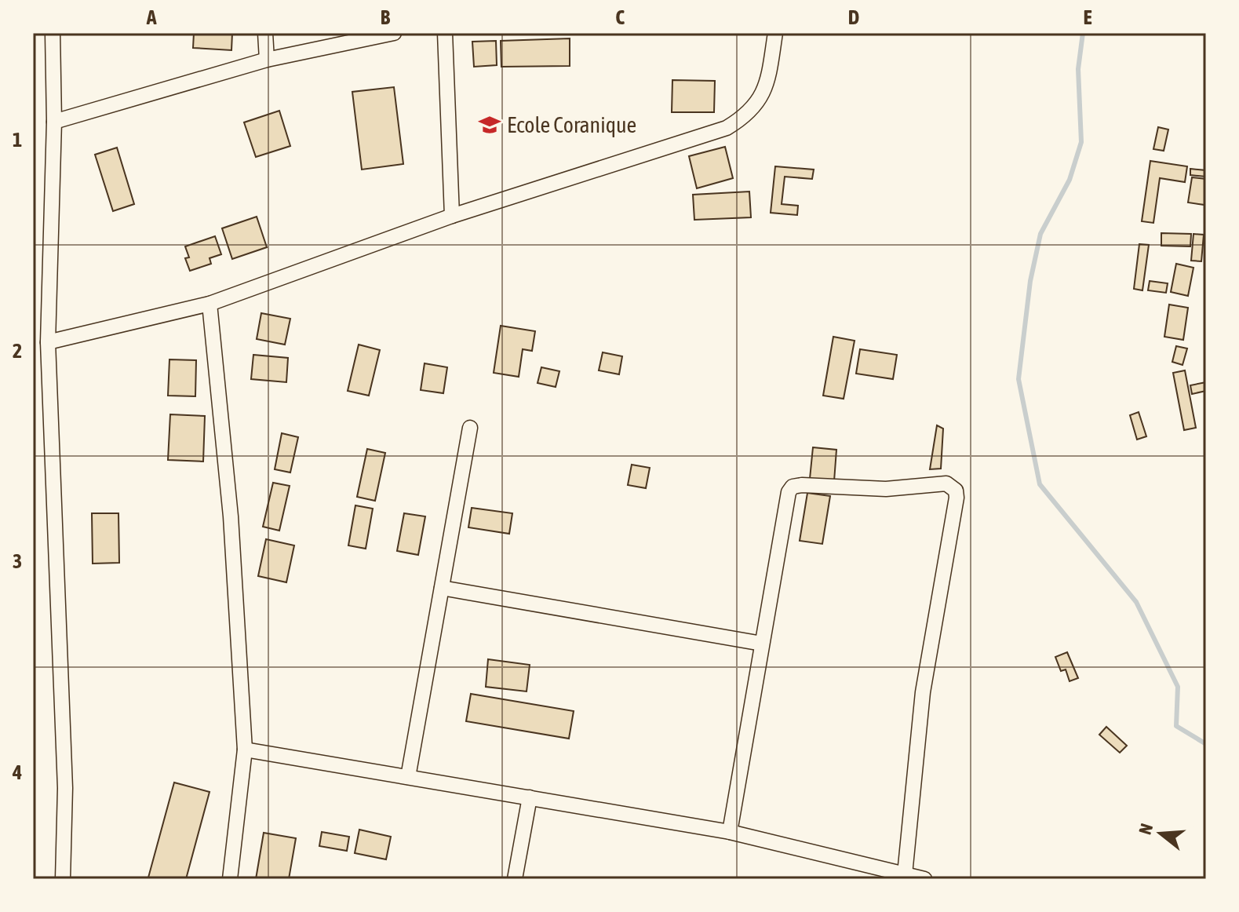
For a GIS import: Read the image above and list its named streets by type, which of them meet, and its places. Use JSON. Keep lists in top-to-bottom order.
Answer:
{
  "places": {
    "school or university": ["Ecole Coranique"]
  },
  "north": "left",
  "grid": {
    "columns": [
      "A",
      "B",
      "C",
      "D",
      "E"
    ],
    "rows": [
      "1",
      "2",
      "3",
      "4"
    ]
  }
}
